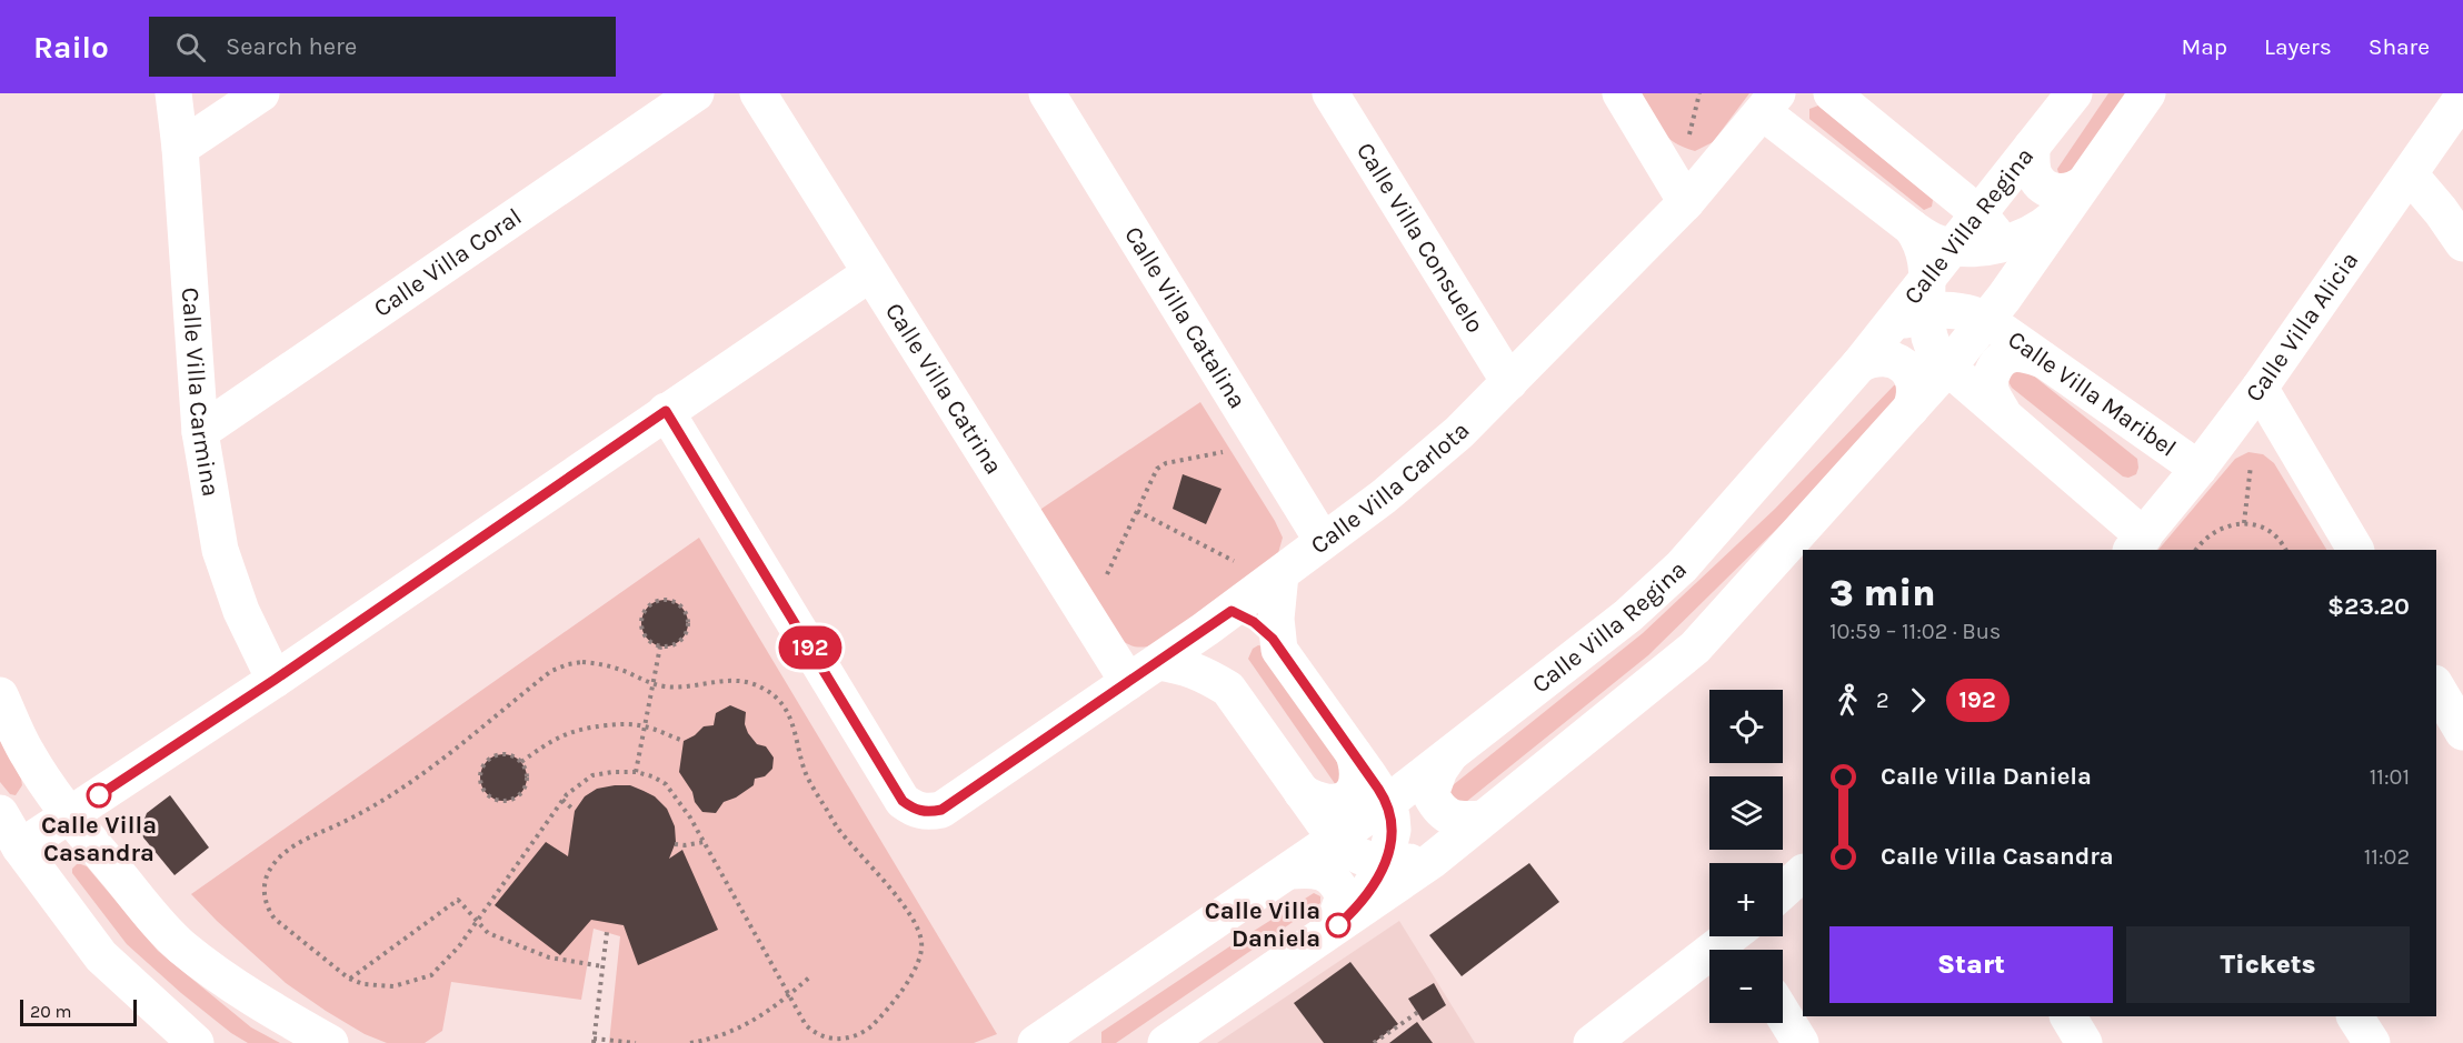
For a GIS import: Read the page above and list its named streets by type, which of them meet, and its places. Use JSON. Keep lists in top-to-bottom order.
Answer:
{
  "streets": {
    "street": [
      "Calle Villa Regina",
      "Calle Villa Consuelo",
      "Calle Villa Coral",
      "Calle Villa Catalina",
      "Calle Villa Alicia",
      "Calle Villa Catrina",
      "Calle Villa Carmina",
      "Calle Villa Maribel",
      "Calle Villa Carlota"
    ]
  },
  "crossings": [
    ["Calle Villa Regina", "Calle Villa Maribel"],
    ["Calle Villa Consuelo", "Calle Villa Carlota"],
    ["Calle Villa Coral", "Calle Villa Carmina"],
    ["Calle Villa Catalina", "Calle Villa Carlota"],
    ["Calle Villa Alicia", "Calle Villa Maribel"],
    ["Calle Villa Catrina", "Calle Villa Carlota"]
  ],
  "places": ["Calle Villa Casandra", "Calle Villa Daniela"],
  "lines": ["bus line 192"],
  "scale_bar": "20 m",
  "page": {
    "header": "Railo",
    "search": "Search here",
    "nav": ["Map", "Layers", "Share"],
    "on_map": "192",
    "heading": ["3 min", "10:59 – 11:02 · Bus", "$23.20"],
    "legs": ["2", "192"],
    "map_buttons": ["+", "−"],
    "list": [
      {
        "name": "Calle Villa Daniela",
        "value": "11:01"
      },
      {
        "name": "Calle Villa Casandra",
        "value": "11:02"
      }
    ],
    "buttons": ["Start", "Tickets"],
    "scale": "20 m"
  }
}
